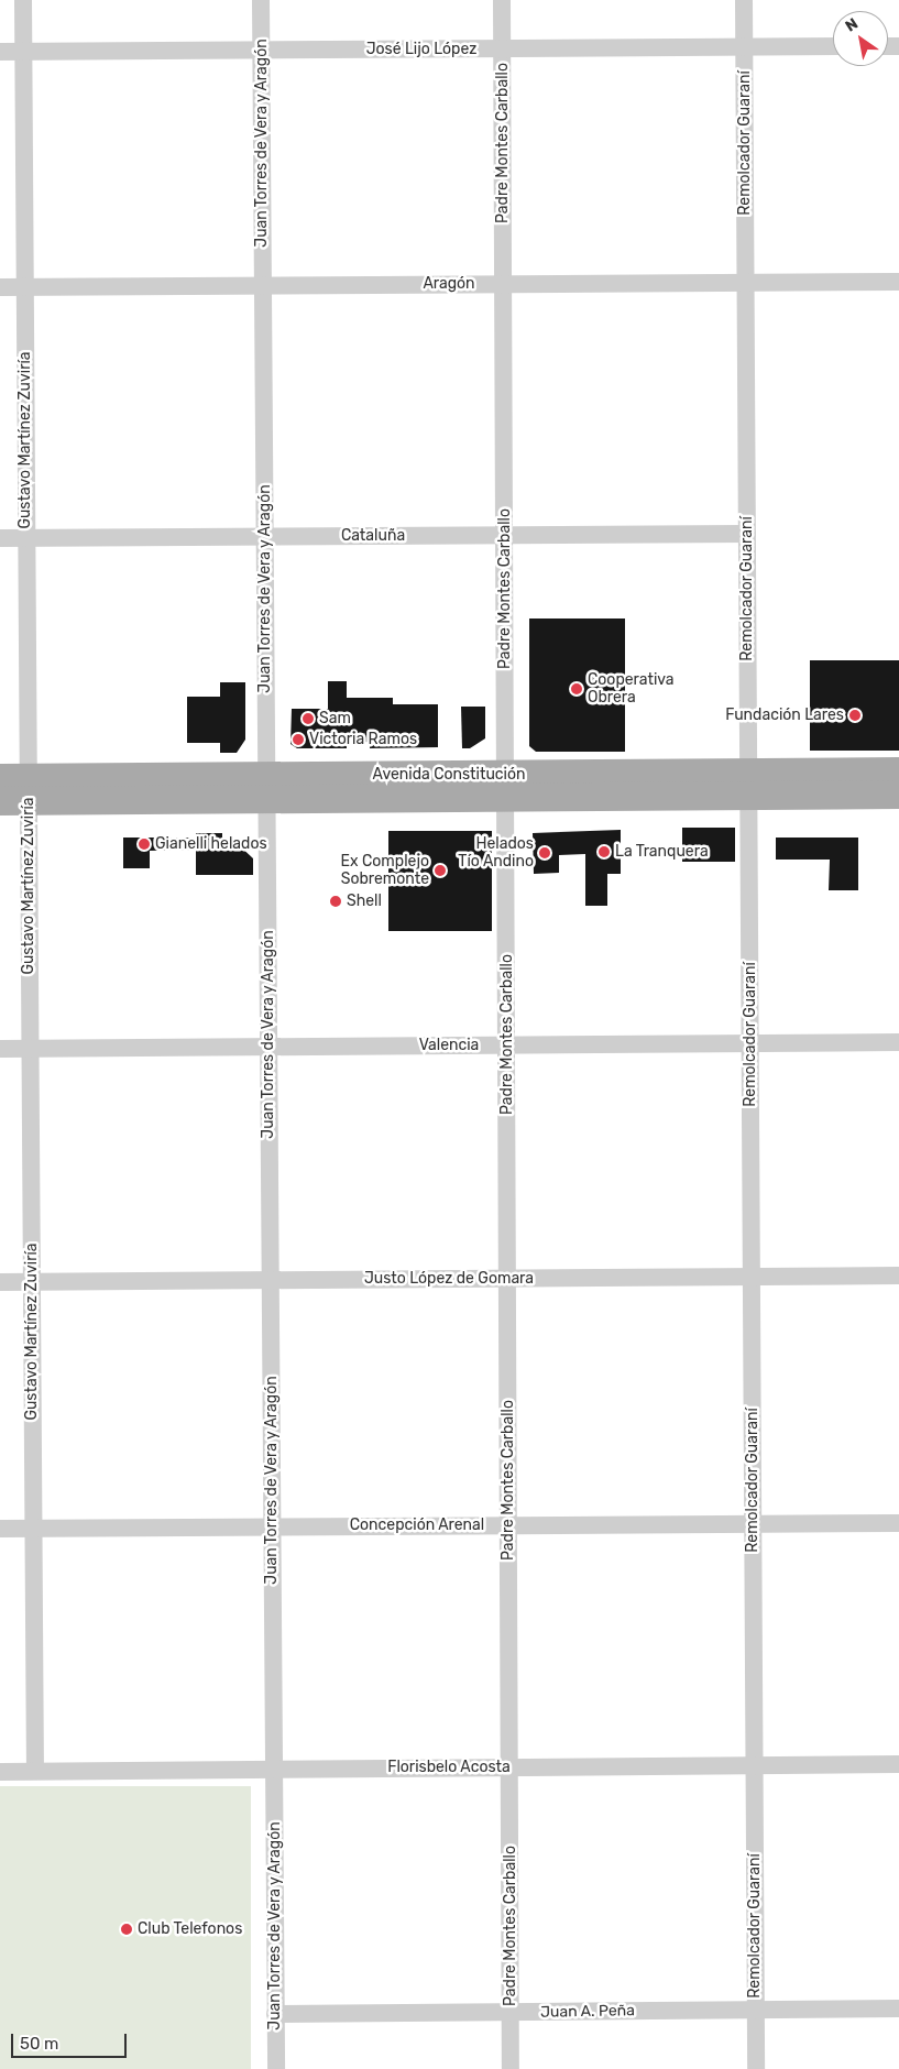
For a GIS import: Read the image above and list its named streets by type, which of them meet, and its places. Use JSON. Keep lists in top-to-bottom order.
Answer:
{
  "streets": {
    "main road": ["Avenida Constitución"],
    "street": [
      "José Lijo López",
      "Juan Torres de Vera y Aragón",
      "Padre Montes Carballo",
      "Remolcador Guaraní",
      "Aragón",
      "Gustavo Martínez Zuviría",
      "Cataluña",
      "Valencia",
      "Justo López de Gomara",
      "Concepción Arenal",
      "Florisbelo Acosta",
      "Juan A. Peña"
    ]
  },
  "crossings": [
    ["José Lijo López", "Juan Torres de Vera y Aragón"],
    ["José Lijo López", "Padre Montes Carballo"],
    ["José Lijo López", "Remolcador Guaraní"],
    ["José Lijo López", "Gustavo Martínez Zuviría"],
    ["Juan Torres de Vera y Aragón", "Aragón"],
    ["Juan Torres de Vera y Aragón", "Cataluña"],
    ["Juan Torres de Vera y Aragón", "Avenida Constitución"],
    ["Juan Torres de Vera y Aragón", "Valencia"],
    ["Juan Torres de Vera y Aragón", "Justo López de Gomara"],
    ["Juan Torres de Vera y Aragón", "Concepción Arenal"],
    ["Juan Torres de Vera y Aragón", "Florisbelo Acosta"],
    ["Juan Torres de Vera y Aragón", "Juan A. Peña"],
    ["Padre Montes Carballo", "Aragón"],
    ["Padre Montes Carballo", "Cataluña"],
    ["Padre Montes Carballo", "Avenida Constitución"],
    ["Padre Montes Carballo", "Valencia"],
    ["Padre Montes Carballo", "Justo López de Gomara"],
    ["Padre Montes Carballo", "Concepción Arenal"],
    ["Padre Montes Carballo", "Florisbelo Acosta"],
    ["Padre Montes Carballo", "Juan A. Peña"],
    ["Remolcador Guaraní", "Aragón"],
    ["Remolcador Guaraní", "Cataluña"],
    ["Remolcador Guaraní", "Avenida Constitución"],
    ["Remolcador Guaraní", "Valencia"],
    ["Remolcador Guaraní", "Justo López de Gomara"],
    ["Remolcador Guaraní", "Concepción Arenal"],
    ["Remolcador Guaraní", "Florisbelo Acosta"],
    ["Remolcador Guaraní", "Juan A. Peña"],
    ["Aragón", "Gustavo Martínez Zuviría"],
    ["Gustavo Martínez Zuviría", "Cataluña"],
    ["Gustavo Martínez Zuviría", "Avenida Constitución"],
    ["Gustavo Martínez Zuviría", "Valencia"],
    ["Gustavo Martínez Zuviría", "Justo López de Gomara"],
    ["Gustavo Martínez Zuviría", "Concepción Arenal"],
    ["Gustavo Martínez Zuviría", "Florisbelo Acosta"]
  ],
  "places": [
    "Cooperativa Obrera",
    "Fundación Lares",
    "Sam",
    "Victoria Ramos",
    "Gianelli helados",
    "La Tranquera",
    "Helados Tío Andino",
    "Ex Complejo Sobremonte",
    "Shell",
    "Club Telefonos"
  ],
  "scale_bar": "50 m",
  "north": "top left"
}
